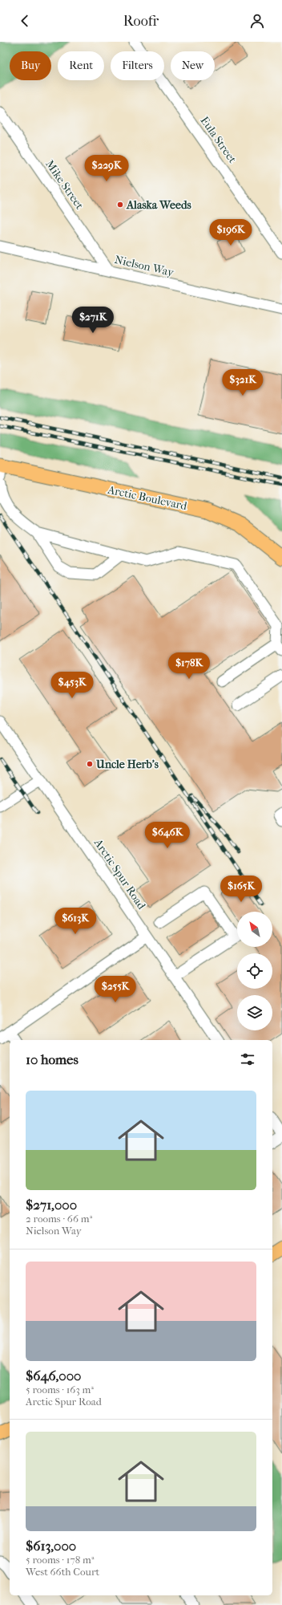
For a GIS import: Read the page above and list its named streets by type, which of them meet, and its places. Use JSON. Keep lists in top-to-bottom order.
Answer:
{
  "streets": {
    "main road": ["Arctic Boulevard"],
    "street": [
      "Eula Street",
      "Mike Street",
      "Nielson Way",
      "Arctic Spur Road"
    ]
  },
  "crossings": [
    ["Mike Street", "Nielson Way"]
  ],
  "places": ["Alaska Weeds", "Uncle Herb's"],
  "north": "top left",
  "page": {
    "header": "Roofr",
    "chip": [
      "Buy",
      "Rent",
      "Filters",
      "New"
    ],
    "price": [
      "$229K",
      "$196K",
      "$271K",
      "$321K",
      "$178K",
      "$453K",
      "$646K",
      "$165K",
      "$613K",
      "$255K"
    ],
    "heading": "10 homes",
    "list": [
      {
        "name": "$271,000",
        "note": "2 rooms · 66 m² · Nielson Way"
      },
      {
        "name": "$646,000",
        "note": "5 rooms · 163 m² · Arctic Spur Road"
      },
      {
        "name": "$613,000",
        "note": "5 rooms · 178 m² · West 66th Court"
      }
    ]
  }
}
